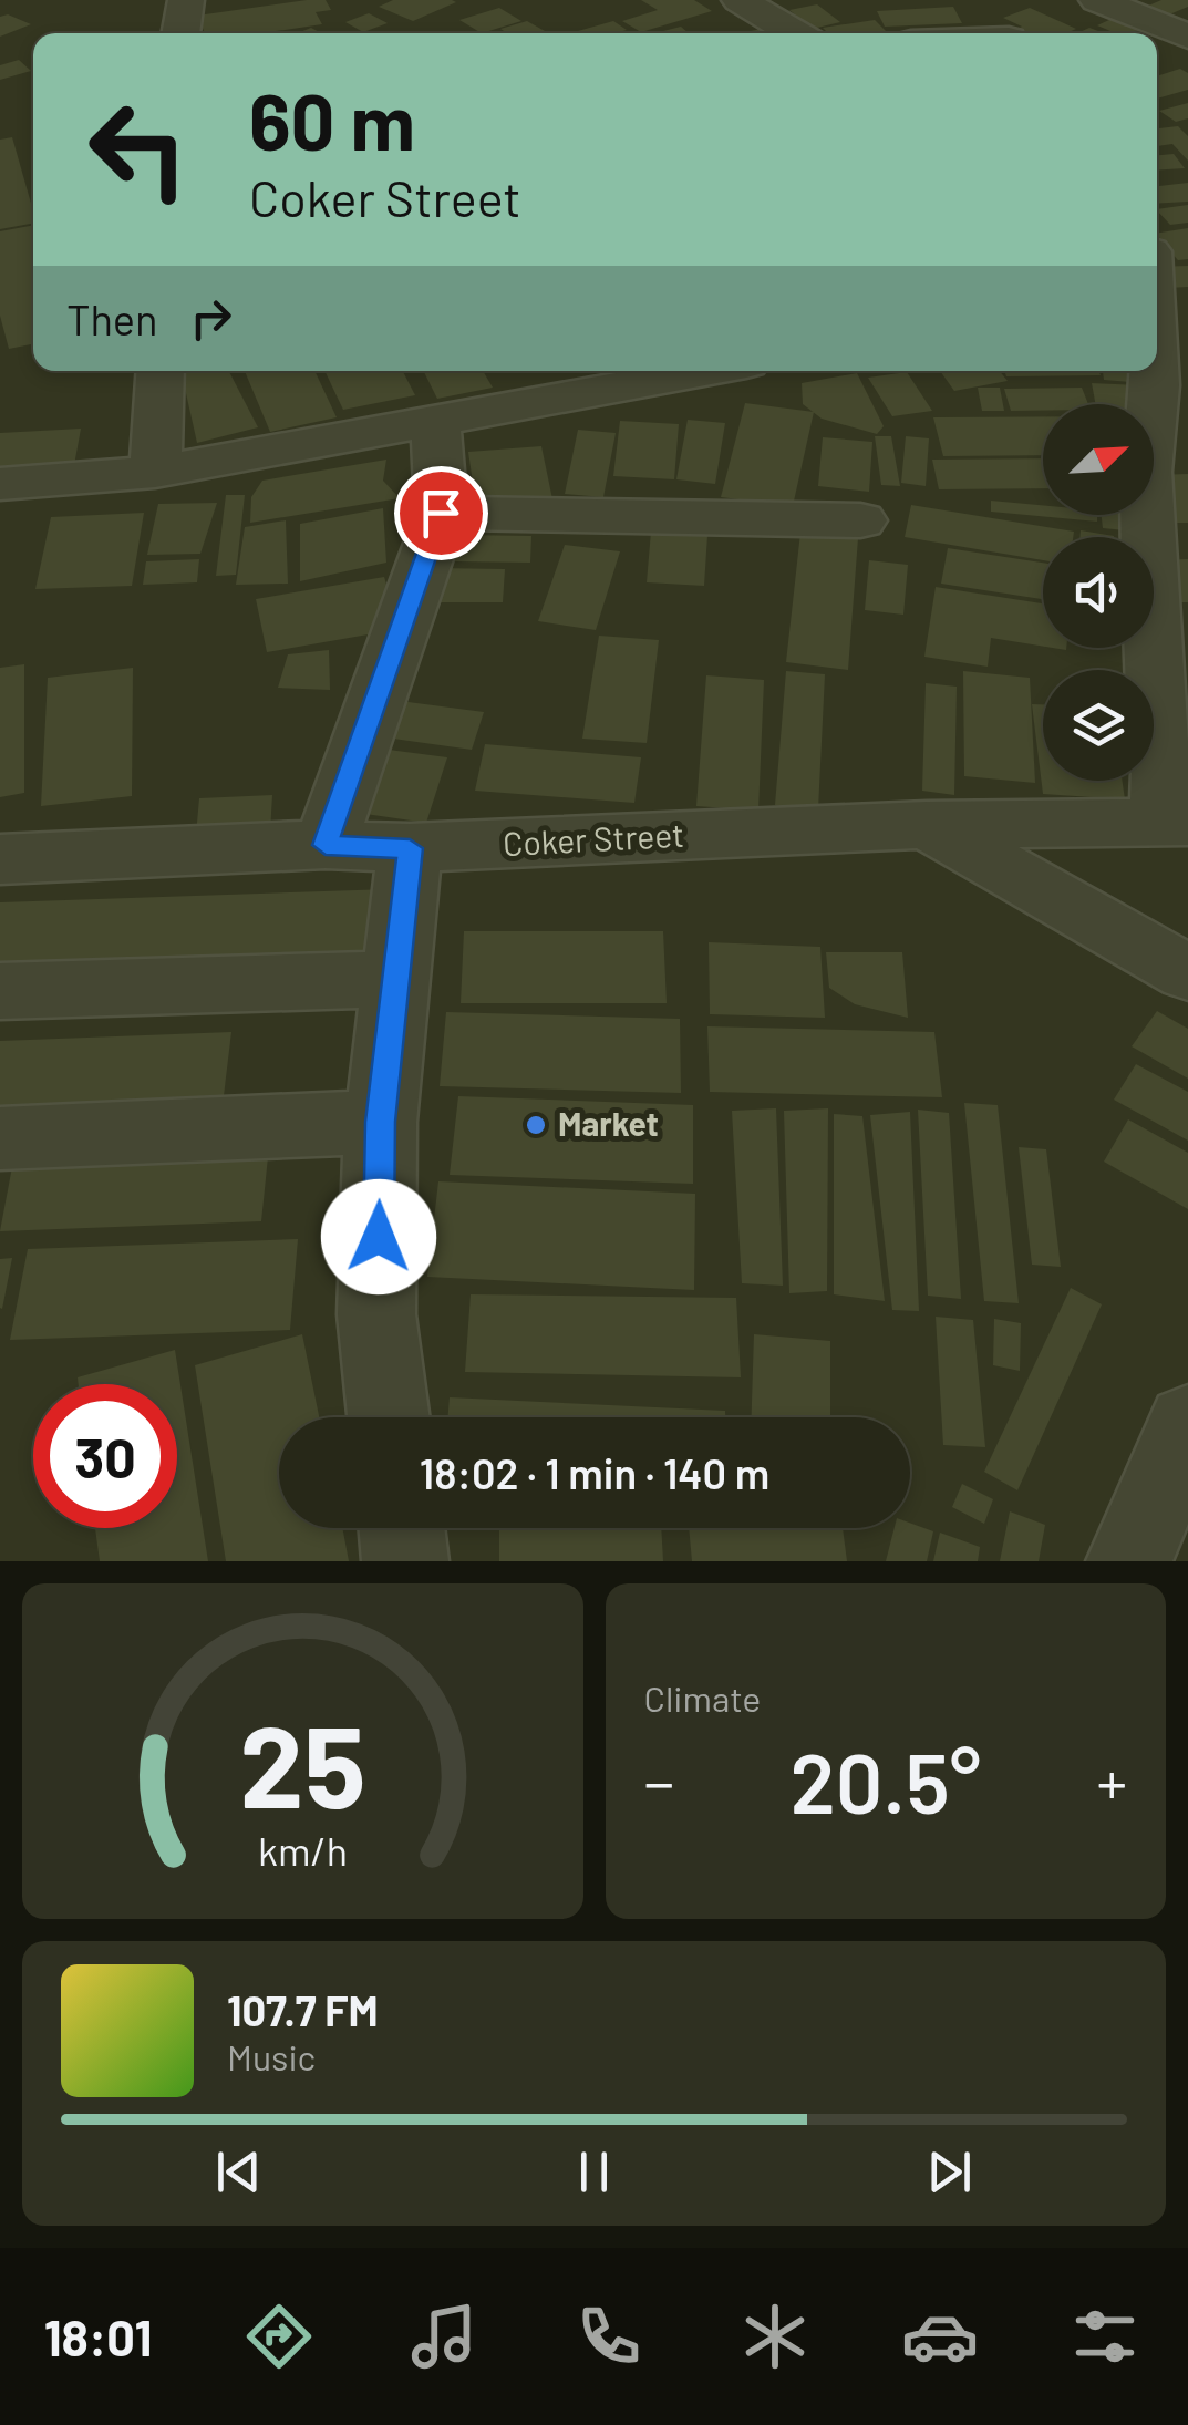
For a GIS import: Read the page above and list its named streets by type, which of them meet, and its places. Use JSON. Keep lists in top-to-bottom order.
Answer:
{
  "streets": {
    "street": ["Coker Street"]
  },
  "places": ["Market"],
  "north": "top right",
  "page": {
    "turn": ["60 m", "Coker Street"],
    "then": "Then",
    "limit": "30",
    "trip": "18:02 · 1 min · 140 m",
    "tile": "Climate",
    "heat": ["−", "20.5°", "+"],
    "song": ["107.7 FM", "Music"],
    "tabs": "18:01",
    "gauge": ["25", "km/h"]
  }
}
